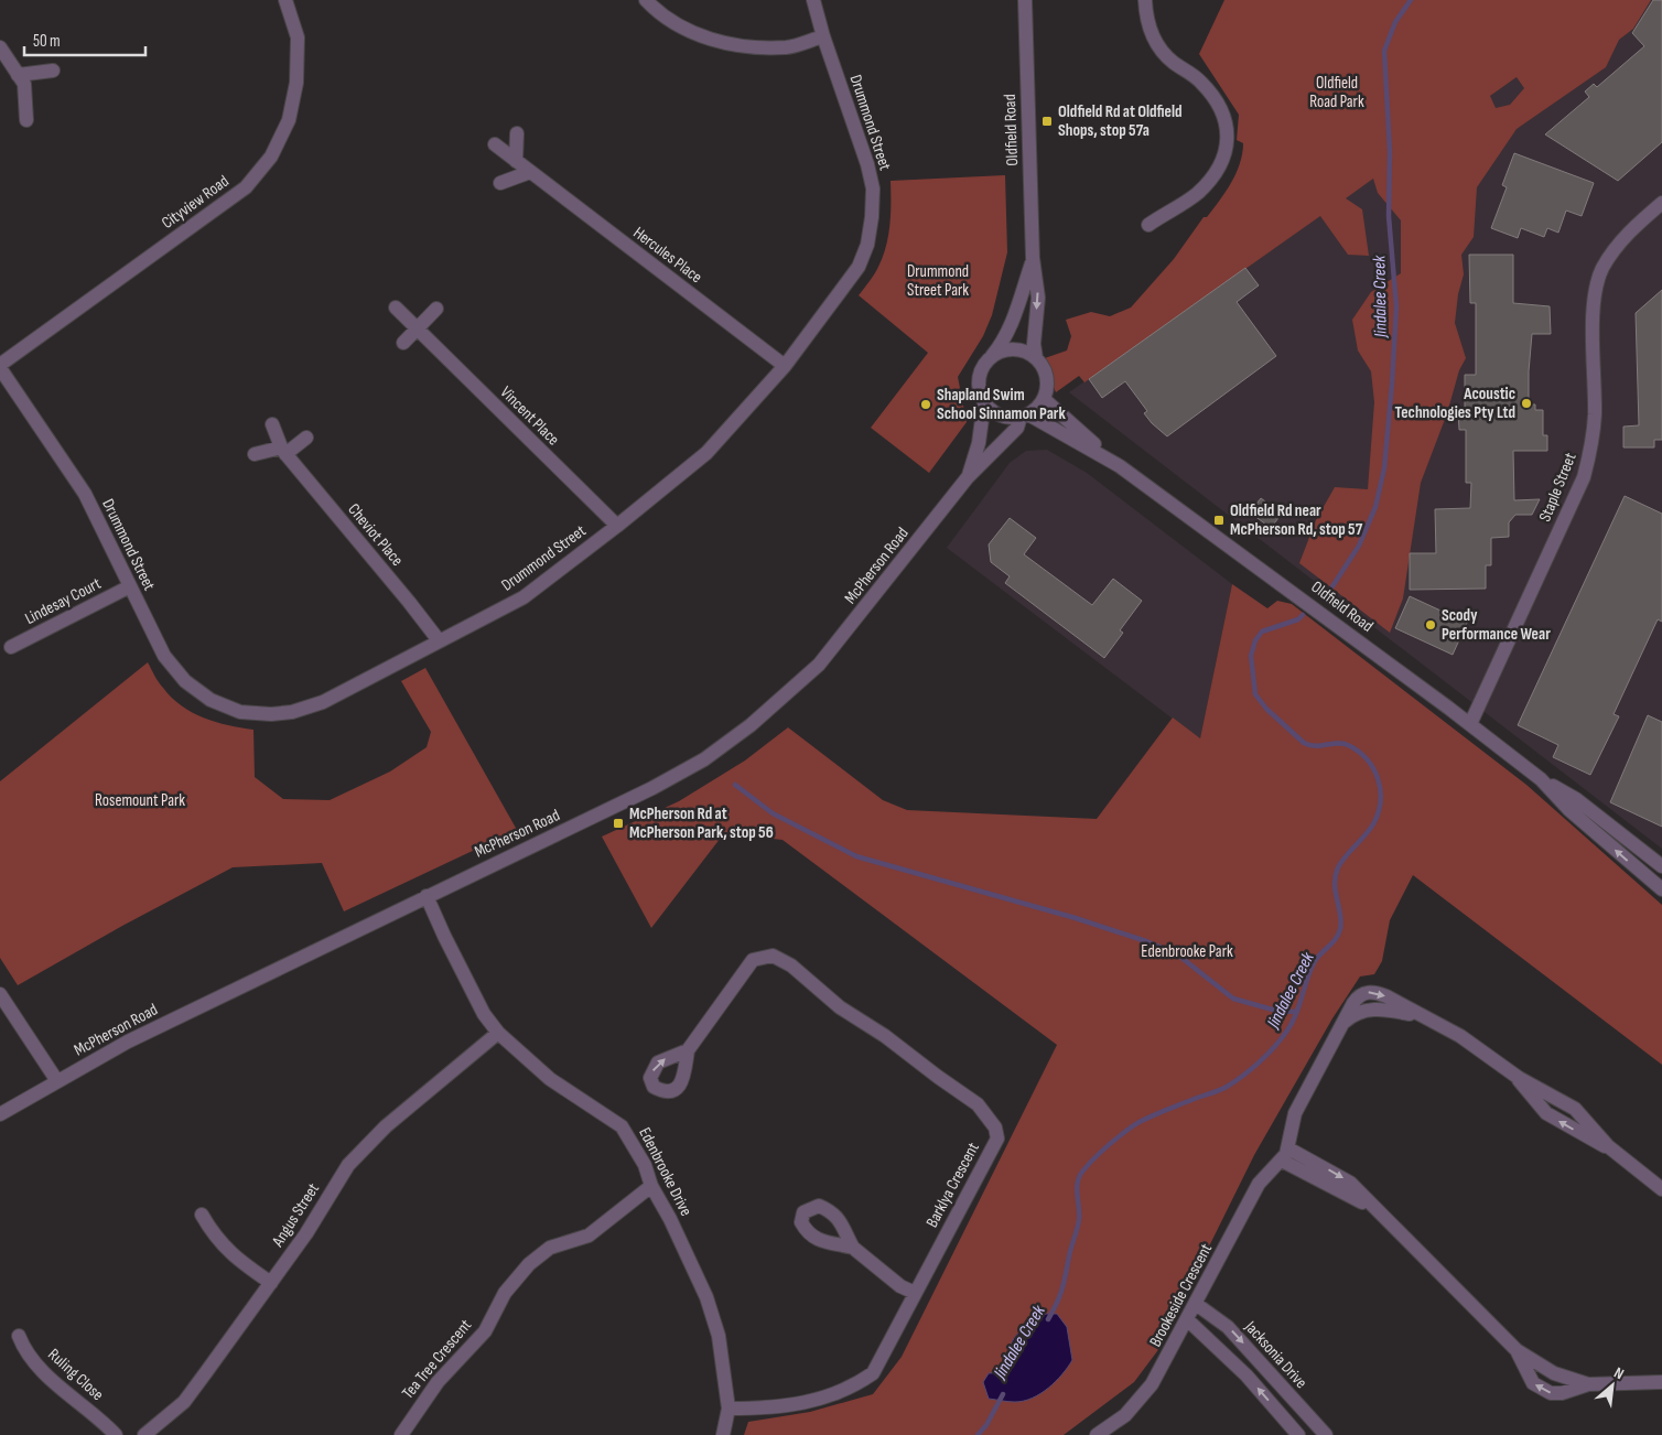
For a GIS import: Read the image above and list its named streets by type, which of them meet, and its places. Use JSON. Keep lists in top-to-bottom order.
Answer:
{
  "streets": {
    "street": [
      "Drummond Street",
      "Oldfield Road",
      "Cityview Road",
      "Hercules Place",
      "Vincent Place",
      "Staple Street",
      "Cheviot Place",
      "McPherson Road",
      "Lindesay Court",
      "Edenbrooke Drive",
      "Barklya Crescent",
      "Angus Street",
      "Brookeside Crescent",
      "Jacksonia Drive",
      "Tea Tree Crescent",
      "Ruling Close"
    ]
  },
  "crossings": [
    ["Drummond Street", "Cityview Road"],
    ["Drummond Street", "Hercules Place"],
    ["Drummond Street", "Vincent Place"],
    ["Drummond Street", "Cheviot Place"],
    ["Drummond Street", "Lindesay Court"],
    ["Oldfield Road", "Staple Street"],
    ["McPherson Road", "Edenbrooke Drive"],
    ["Edenbrooke Drive", "Barklya Crescent"],
    ["Edenbrooke Drive", "Angus Street"],
    ["Edenbrooke Drive", "Tea Tree Crescent"],
    ["Brookeside Crescent", "Jacksonia Drive"]
  ],
  "water": ["Jindalee Creek"],
  "parks": [
    "Oldfield Road Park",
    "Drummond Street Park",
    "Rosemount Park",
    "Edenbrooke Park"
  ],
  "places": {
    "transit": ["Oldfield Rd at Oldfield Shops, stop 57a", "Oldfield Rd near McPherson Rd, stop 57", "McPherson Rd at McPherson Park, stop 56"],
    "other": ["Acoustic Technologies Pty Ltd", "Shapland Swim School Sinnamon Park", "Scody Performance Wear"]
  },
  "scale_bar": "50 m",
  "north": "top right"
}
